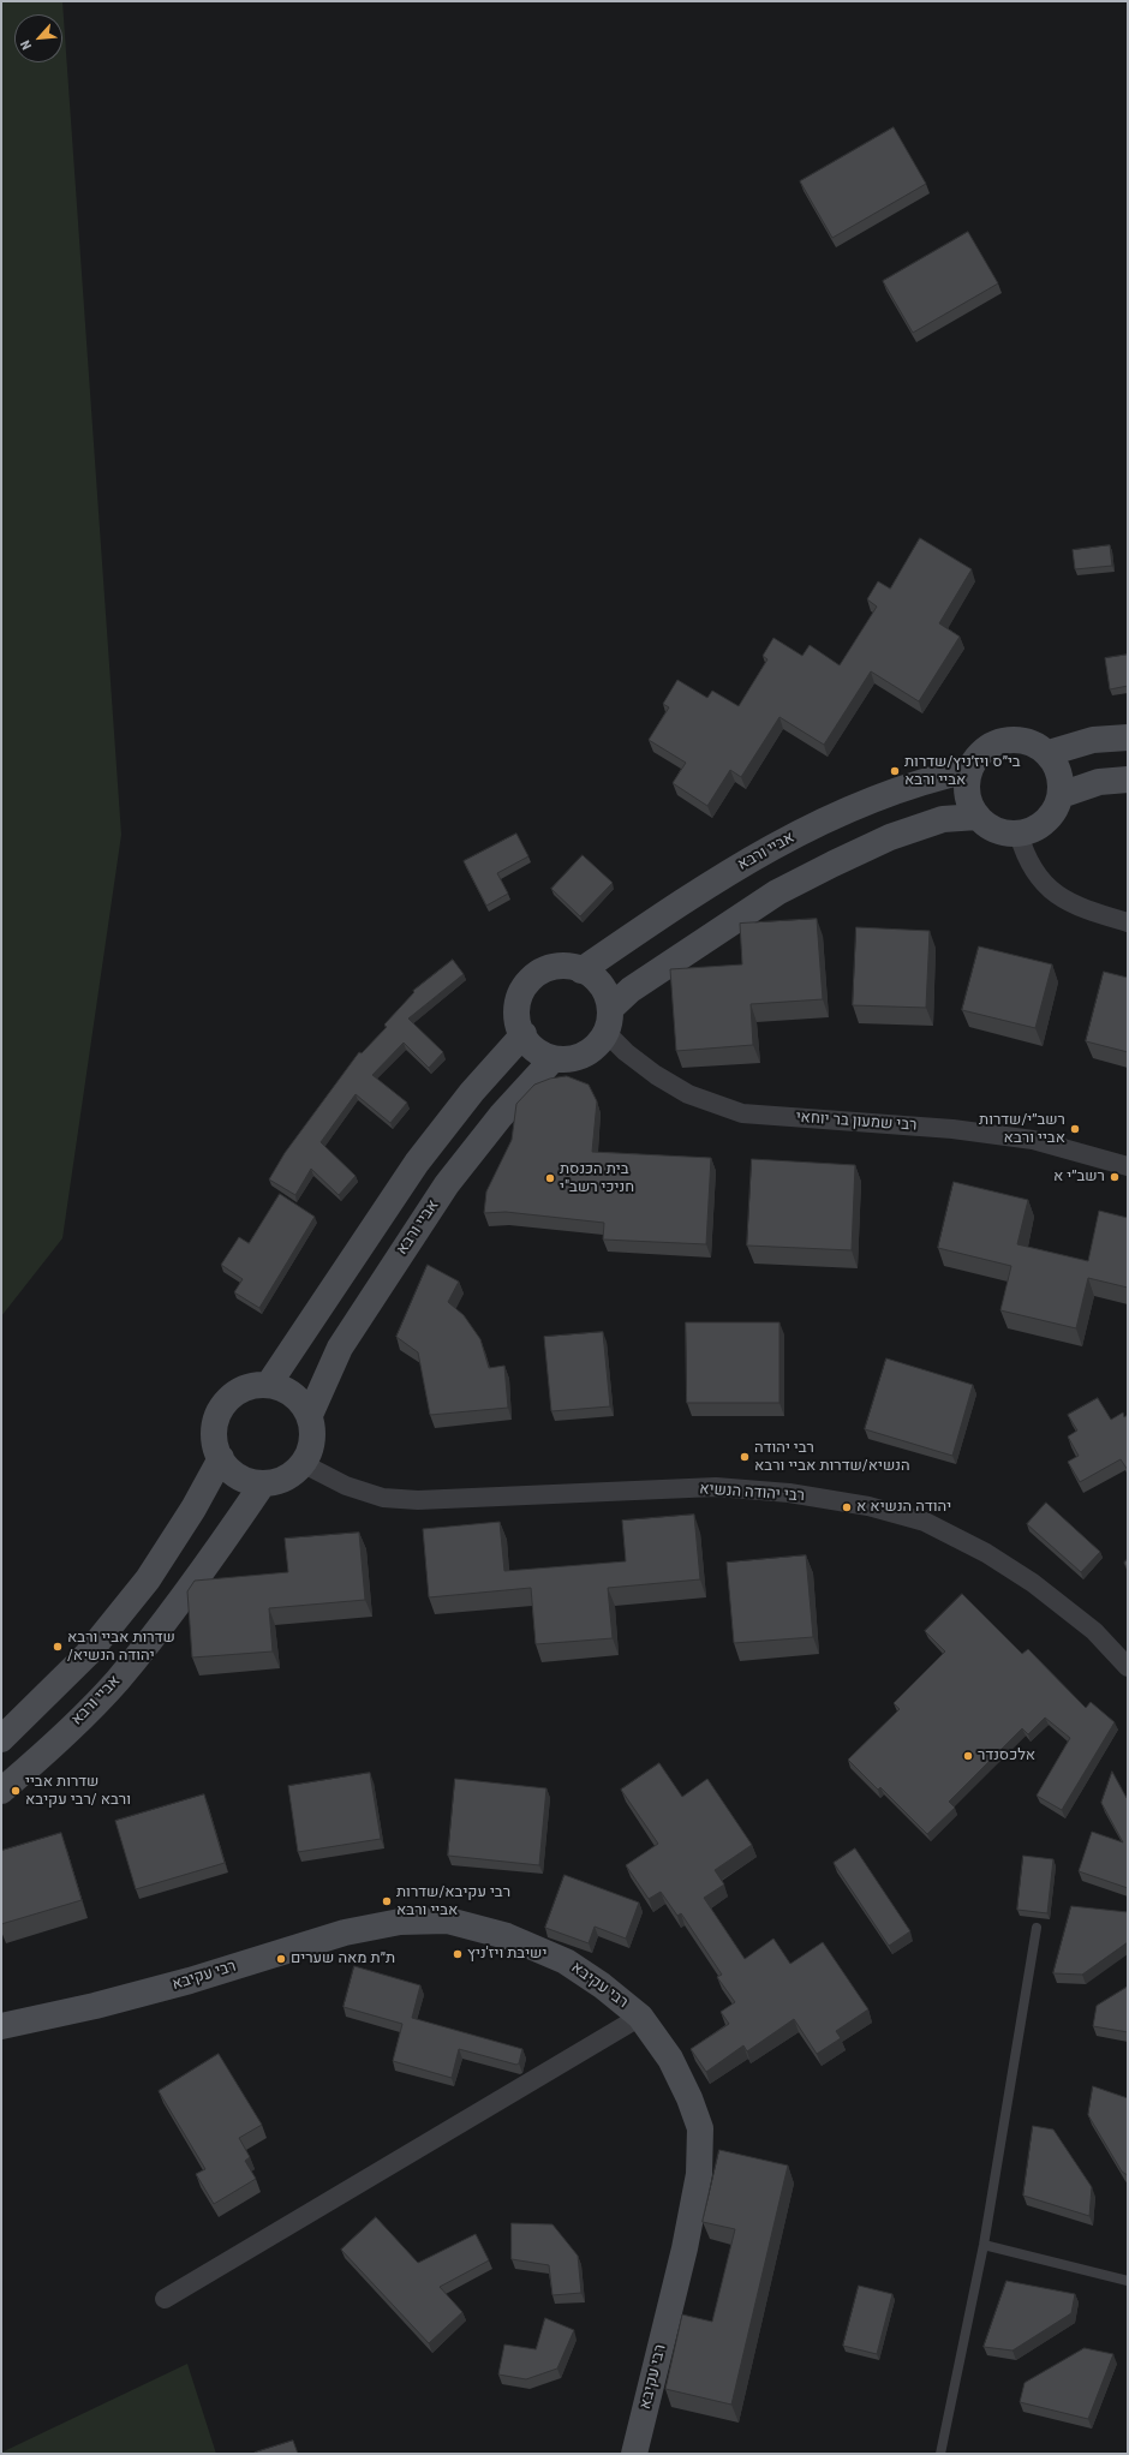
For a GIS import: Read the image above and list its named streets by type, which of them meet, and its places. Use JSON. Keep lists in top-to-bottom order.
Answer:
{
  "streets": {
    "street": [
      "אביי ורבא",
      "רבי שמעון בר יוחאי",
      "רבי יהודה הנשיא",
      "רבי עקיבא"
    ]
  },
  "crossings": [
    ["אביי ורבא", "רבי שמעון בר יוחאי"],
    ["אביי ורבא", "רבי יהודה הנשיא"]
  ],
  "places": [
    "בי״ס ויז׳ניץ/שדרות אביי ורבא",
    "רשב״י/שדרות אביי ורבא",
    "רשב״י א",
    "בית הכנסת חניכי רשב\"י",
    "רבי יהודה הנשיא/שדרות אביי ורבא",
    "יהודה הנשיא א",
    "שדרות אביי ורבא /יהודה הנשיא",
    "אלכסנדר",
    "שדרות אביי ורבא /רבי עקיבא",
    "רבי עקיבא/שדרות אביי ורבא",
    "ישיבת ויז'ניץ",
    "ת״ת מאה שערים"
  ],
  "north": "bottom left"
}
